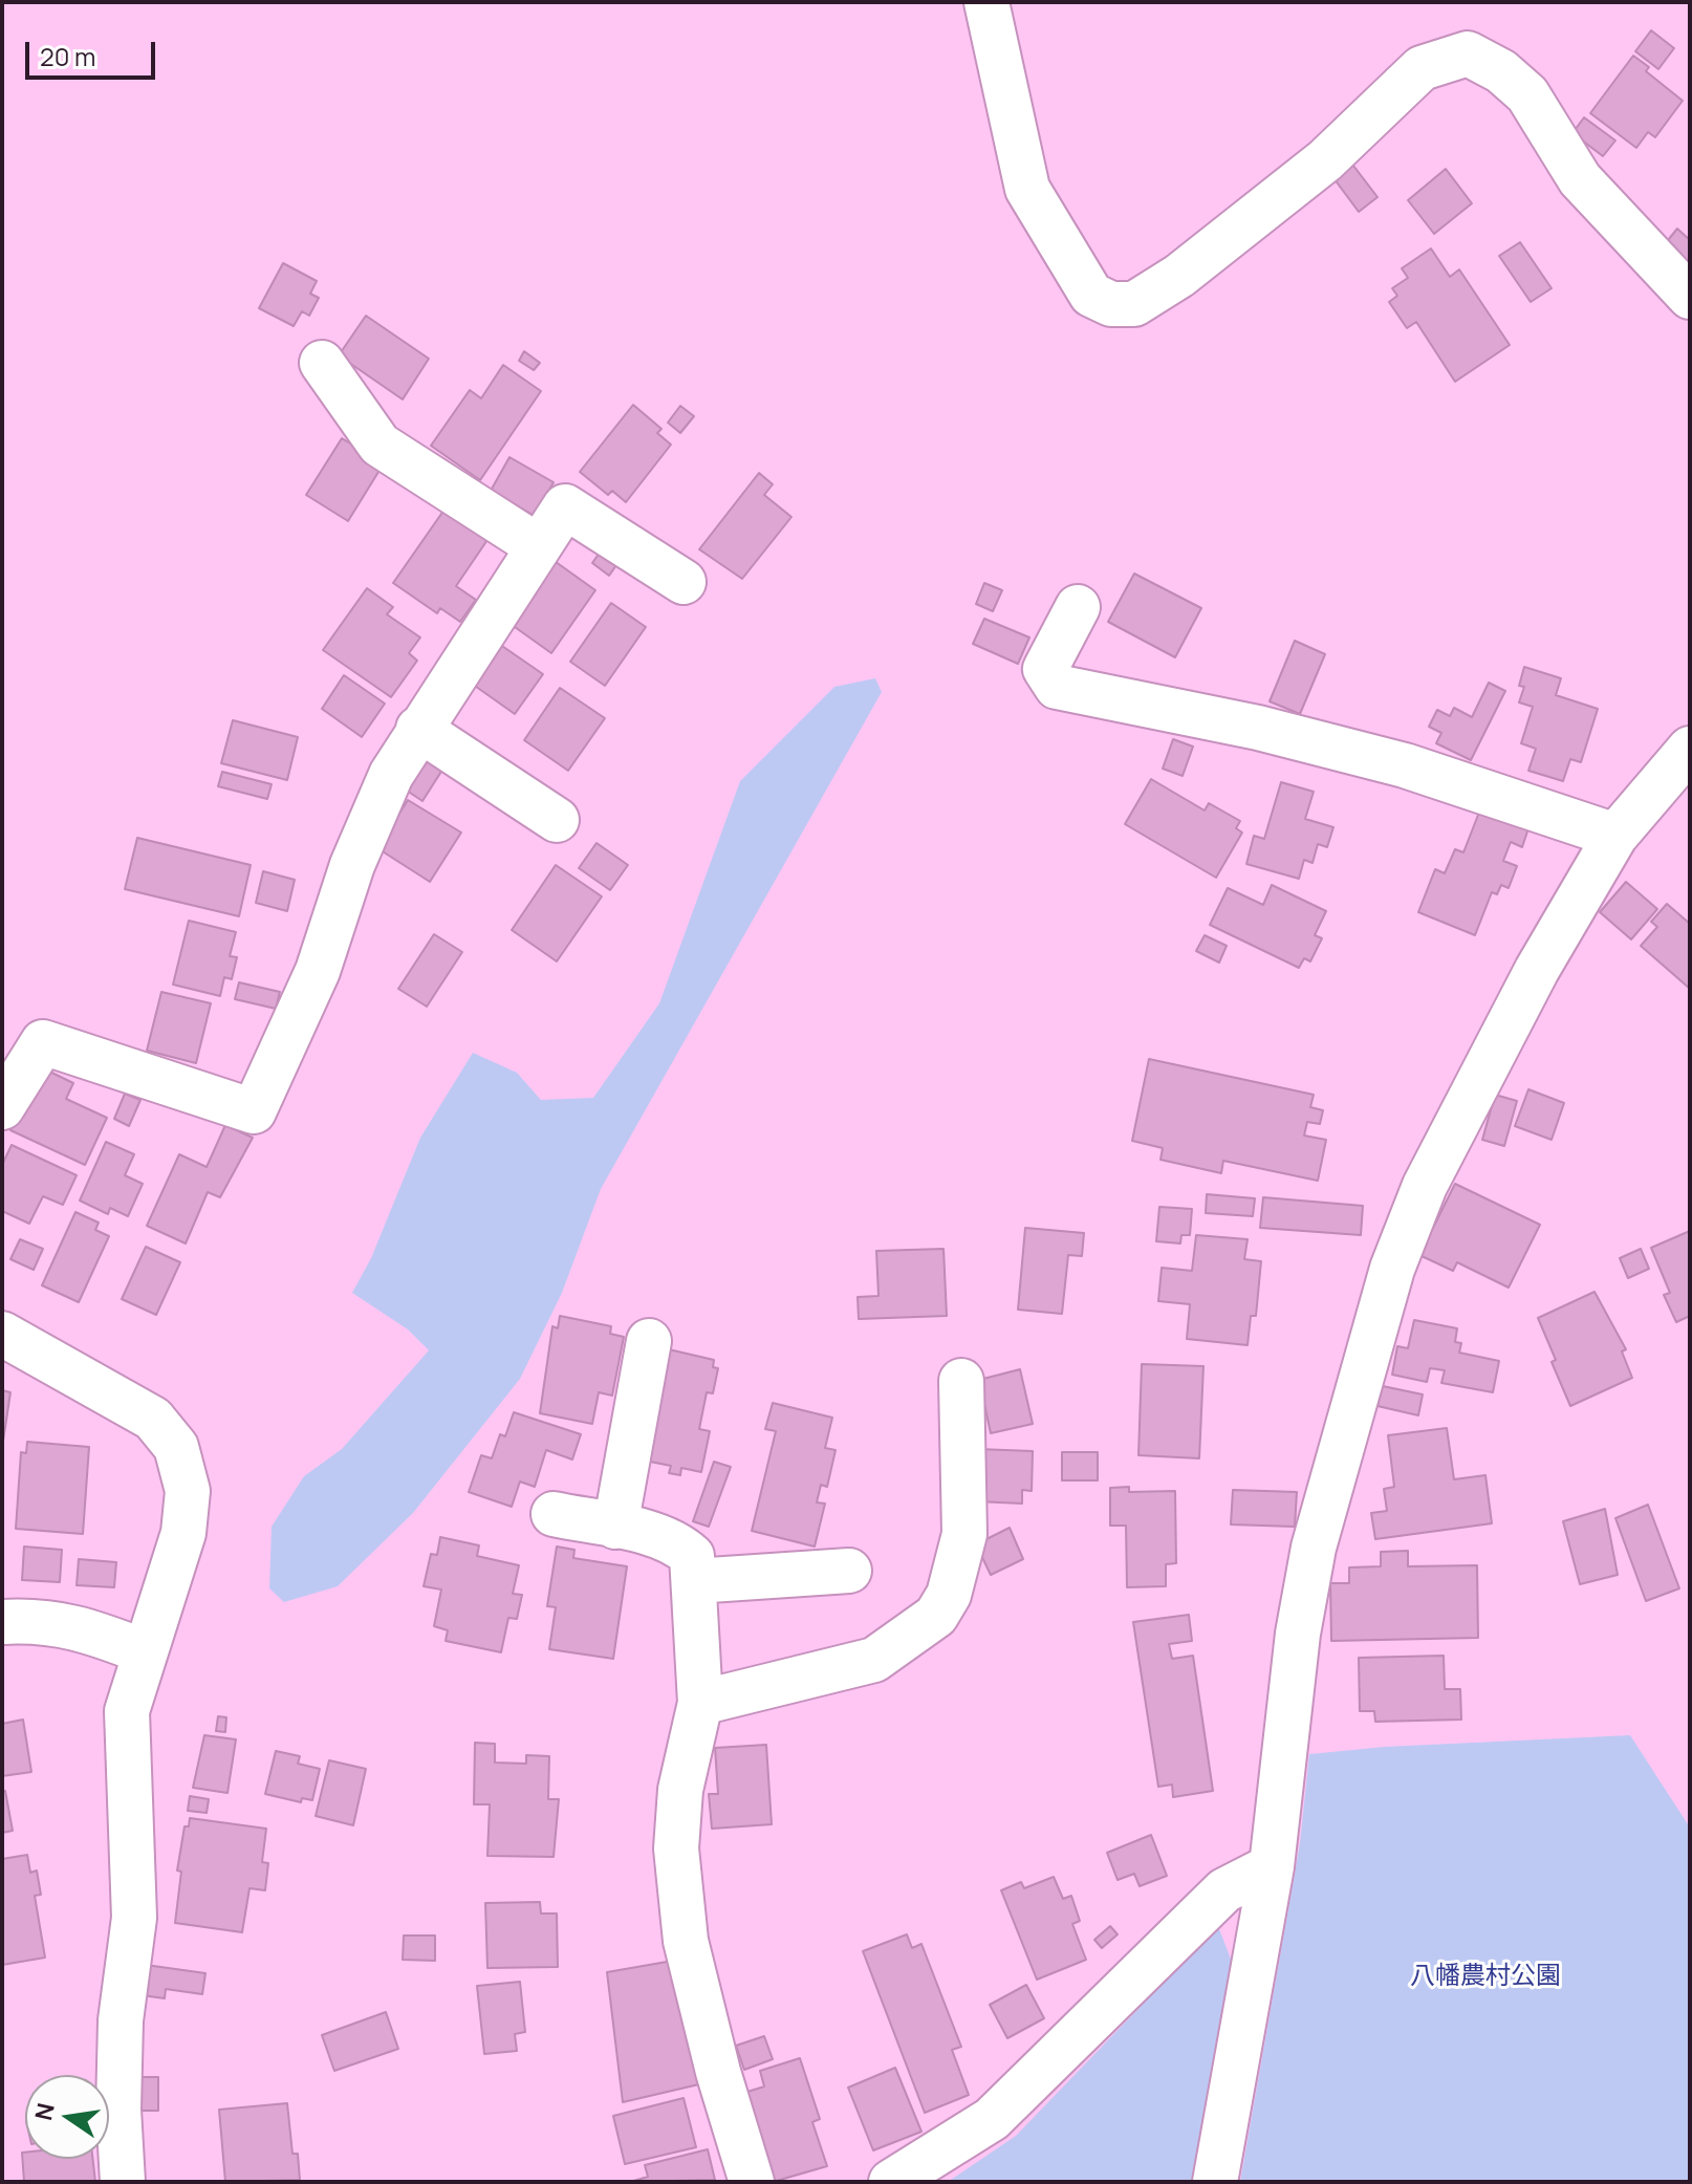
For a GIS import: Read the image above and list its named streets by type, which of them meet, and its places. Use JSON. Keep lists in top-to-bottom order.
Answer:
{
  "parks": ["八幡農村公園"],
  "scale_bar": "20 m",
  "north": "left"
}
